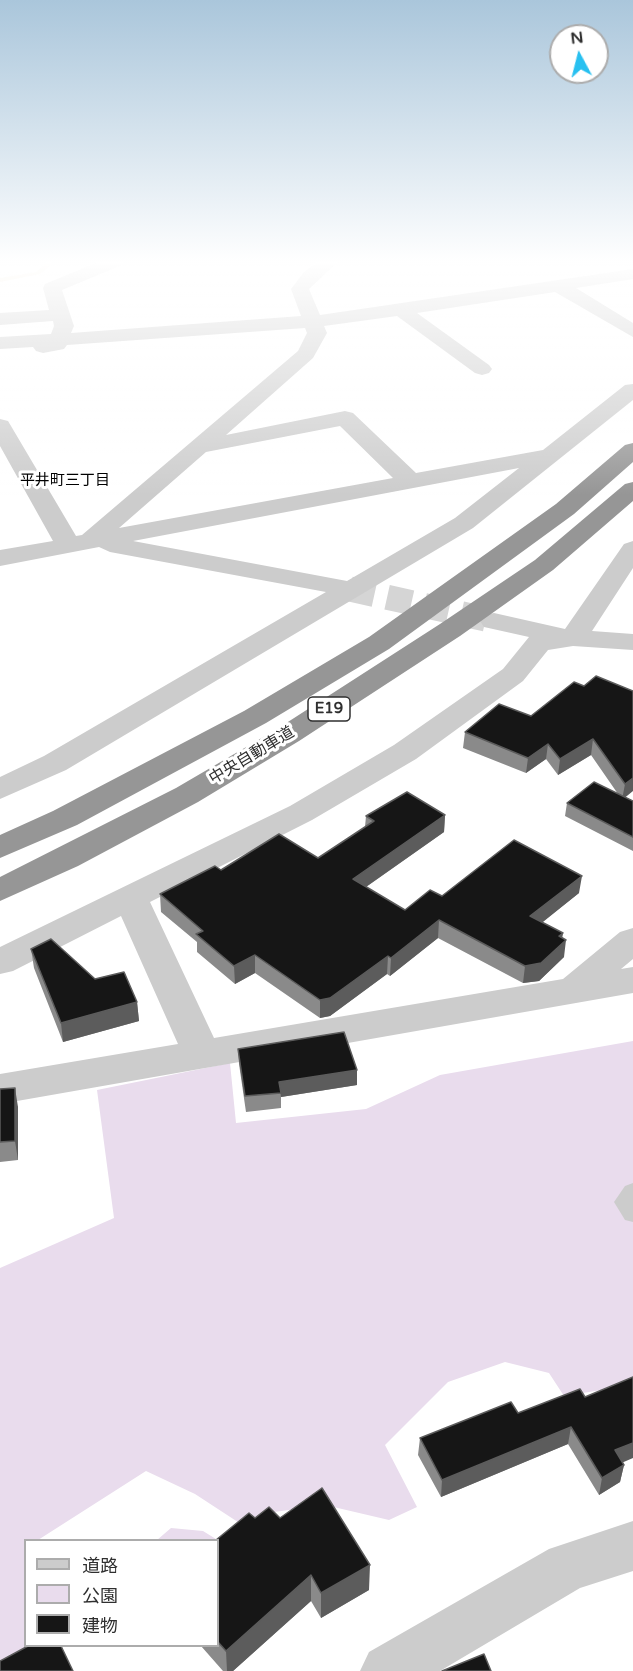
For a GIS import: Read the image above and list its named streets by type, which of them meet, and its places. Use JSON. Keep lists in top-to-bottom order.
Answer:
{
  "streets": {
    "highway": ["E19", "中央自動車道"]
  },
  "districts": ["平井町三丁目"],
  "legend": ["道路", "公園", "建物"],
  "north": "top"
}
